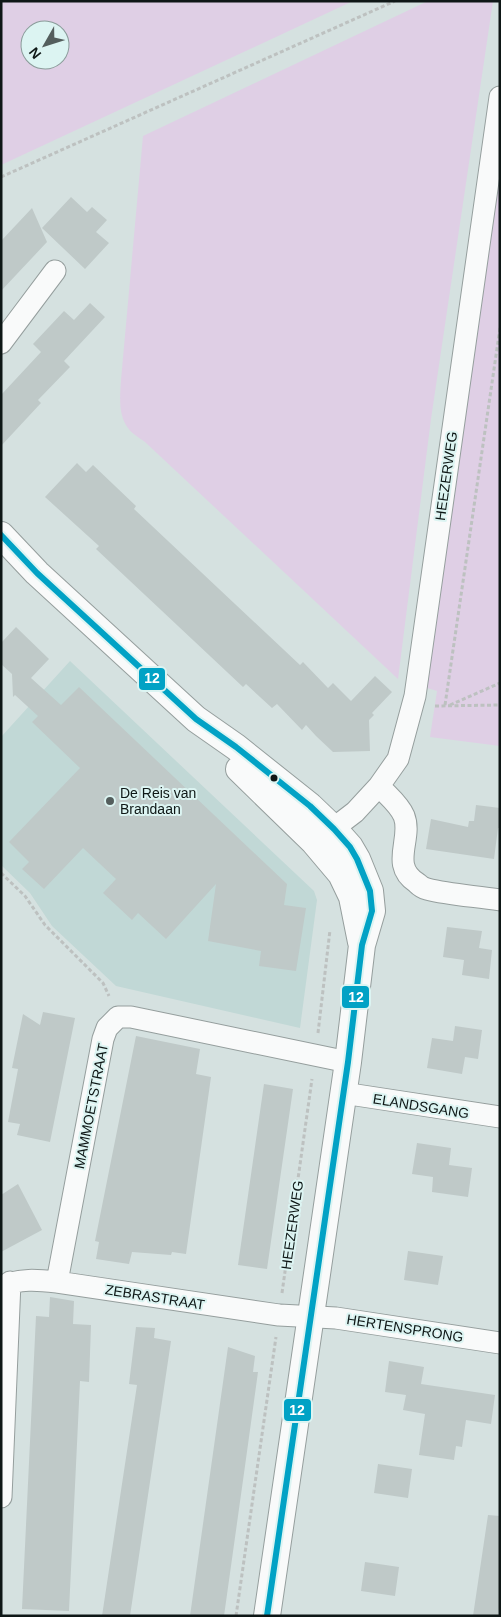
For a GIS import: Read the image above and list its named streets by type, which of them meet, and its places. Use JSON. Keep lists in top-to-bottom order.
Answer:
{
  "streets": {
    "street": [
      "HEEZERWEG",
      "MAMMOETSTRAAT",
      "ELANDSGANG",
      "ZEBRASTRAAT",
      "HERTENSPRONG"
    ]
  },
  "crossings": [
    ["HEEZERWEG", "ZEBRASTRAAT"],
    ["MAMMOETSTRAAT", "ZEBRASTRAAT"],
    ["ZEBRASTRAAT", "HERTENSPRONG"]
  ],
  "places": ["De Reis van Brandaan"],
  "lines": ["transit line 12"],
  "north": "bottom left"
}
